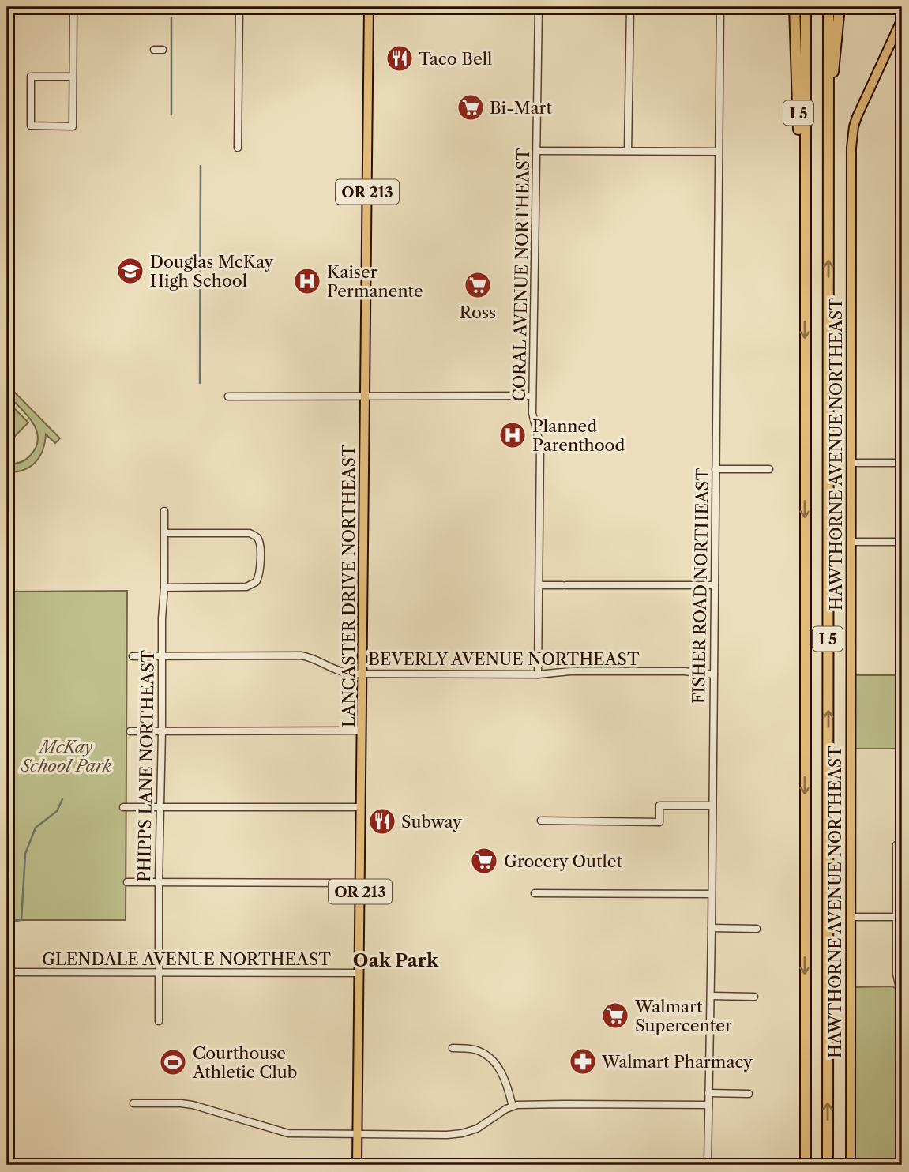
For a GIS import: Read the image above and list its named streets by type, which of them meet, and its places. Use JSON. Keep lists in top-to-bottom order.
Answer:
{
  "streets": {
    "highway": ["I 5"],
    "main road": ["OR 213", "HAWTHORNE AVENUE NORTHEAST", "LANCASTER DRIVE NORTHEAST"],
    "street": [
      "CORAL AVENUE NORTHEAST",
      "FISHER ROAD NORTHEAST",
      "BEVERLY AVENUE NORTHEAST",
      "PHIPPS LANE NORTHEAST",
      "GLENDALE AVENUE NORTHEAST"
    ]
  },
  "crossings": [
    ["CORAL AVENUE NORTHEAST", "BEVERLY AVENUE NORTHEAST"],
    ["LANCASTER DRIVE NORTHEAST", "BEVERLY AVENUE NORTHEAST"],
    ["LANCASTER DRIVE NORTHEAST", "GLENDALE AVENUE NORTHEAST"],
    ["FISHER ROAD NORTHEAST", "BEVERLY AVENUE NORTHEAST"],
    ["BEVERLY AVENUE NORTHEAST", "PHIPPS LANE NORTHEAST"],
    ["PHIPPS LANE NORTHEAST", "GLENDALE AVENUE NORTHEAST"]
  ],
  "districts": ["Oak Park"],
  "parks": ["McKay School Park"],
  "places": {
    "restaurant": ["Taco Bell", "Subway"],
    "supermarket": [
      "Bi-Mart",
      "Ross",
      "Grocery Outlet",
      "Walmart Supercenter"
    ],
    "school or university": ["Douglas McKay High School"],
    "hospital": ["Kaiser Permanente", "Planned Parenthood"],
    "pharmacy": ["Walmart Pharmacy"],
    "sports": ["Courthouse Athletic Club"]
  }
}
